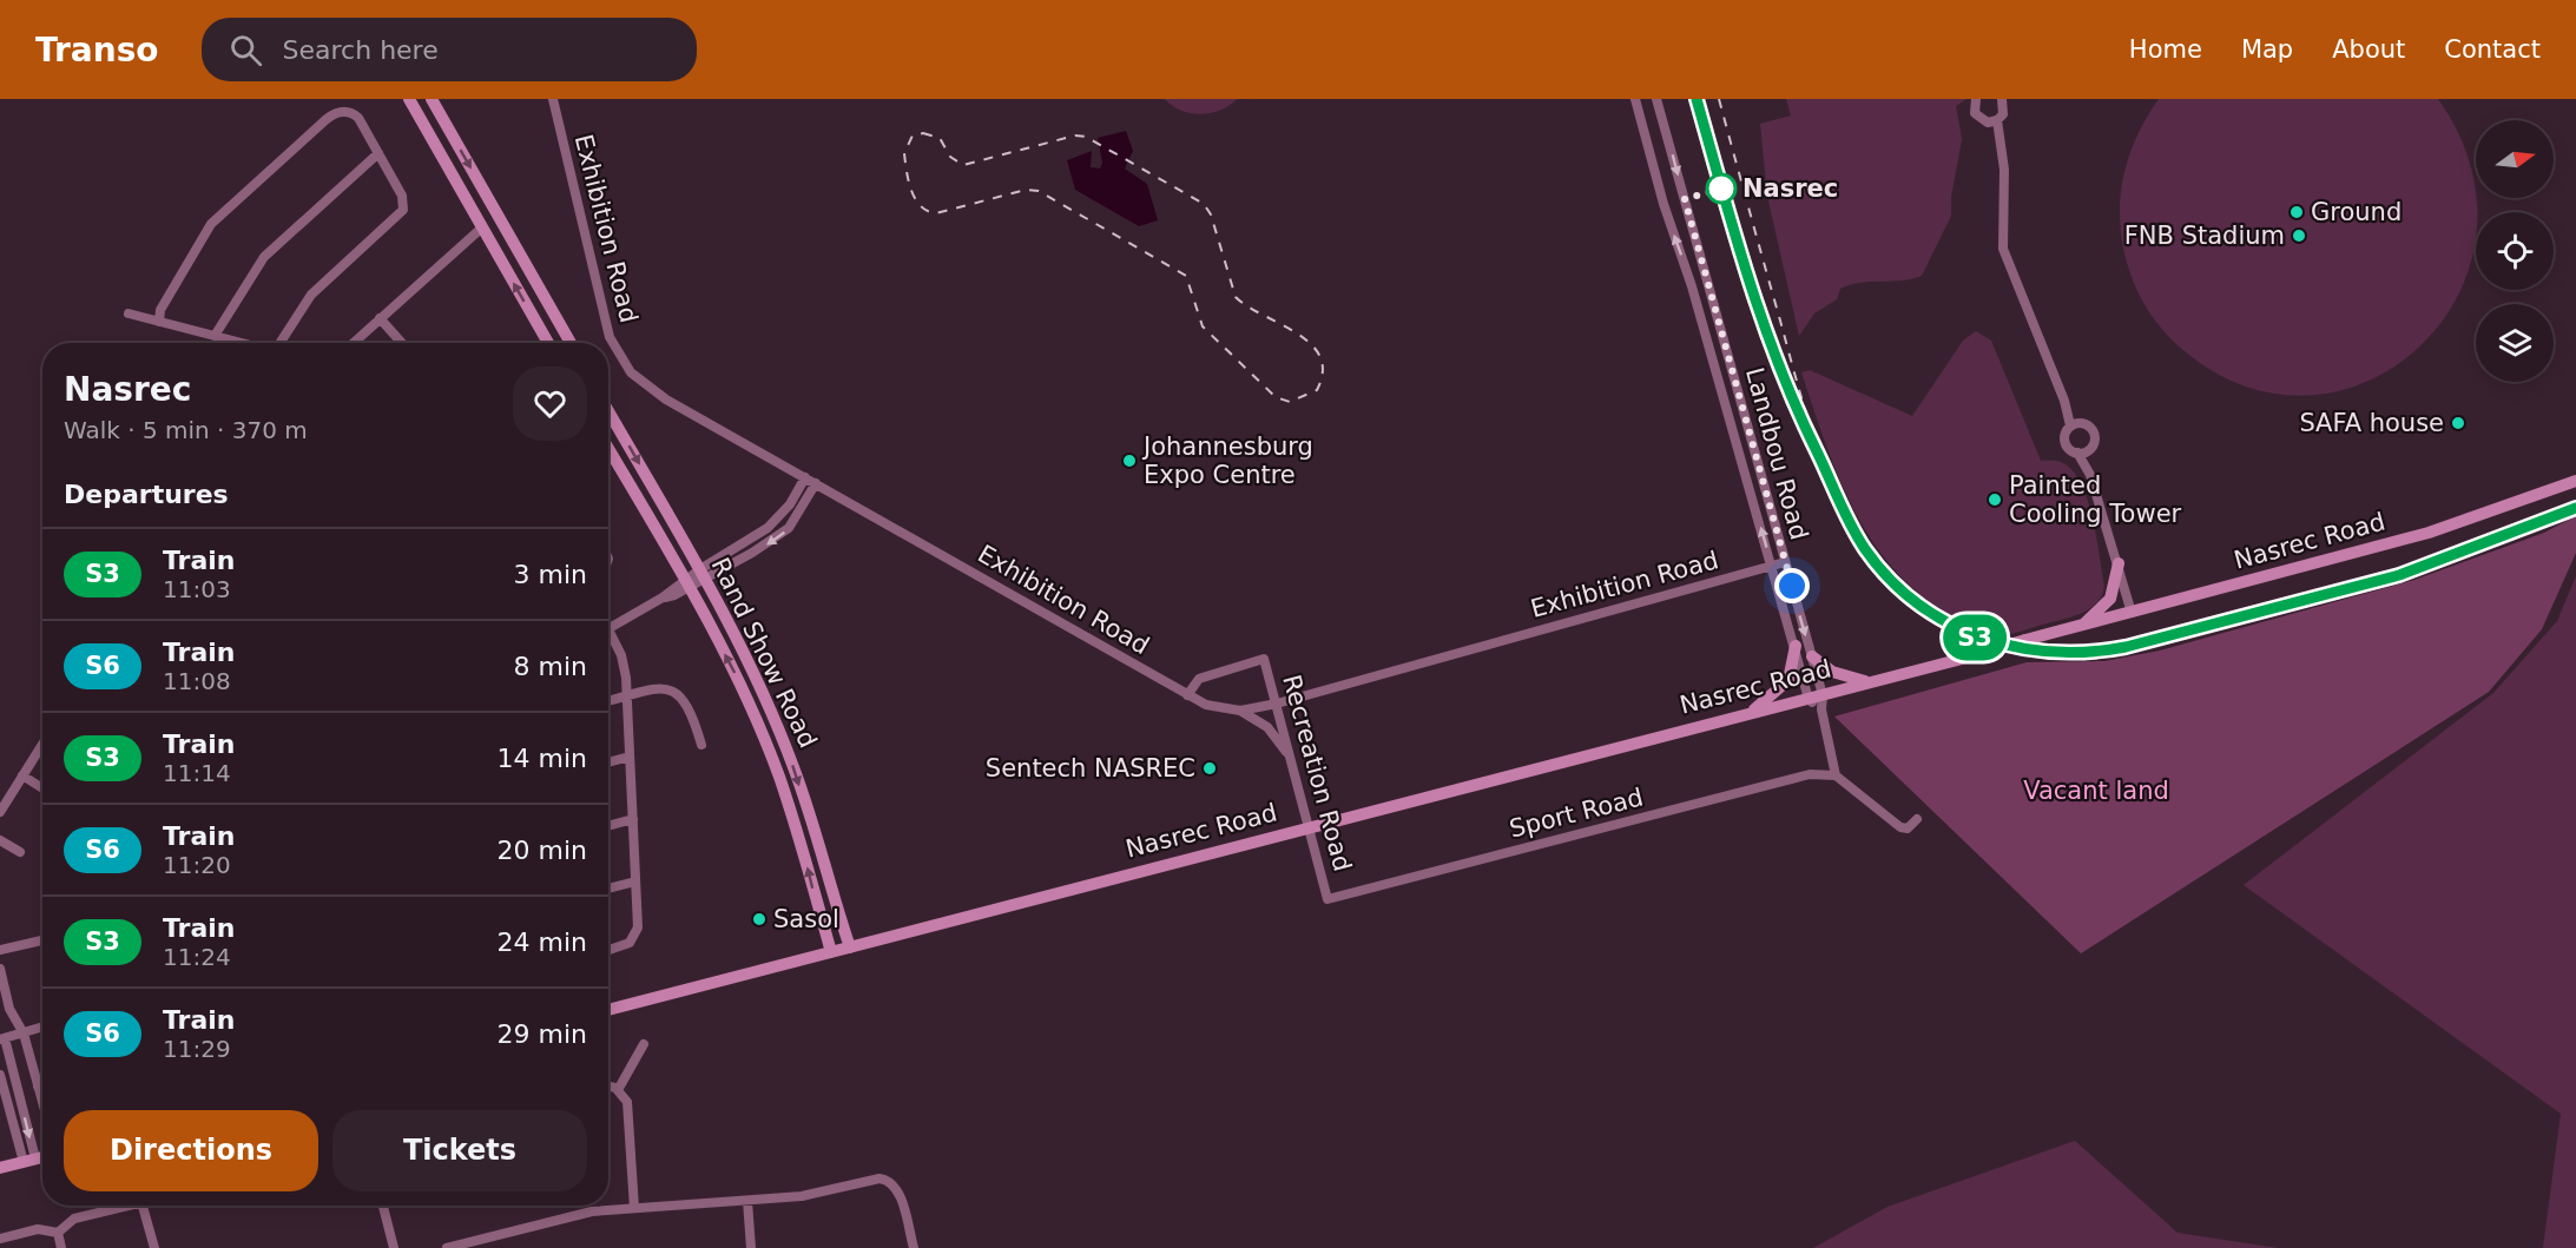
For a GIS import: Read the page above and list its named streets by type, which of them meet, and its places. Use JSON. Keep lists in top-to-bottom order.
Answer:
{
  "streets": {
    "main road": ["Nasrec Road", "Rand Show Road"],
    "street": [
      "Exhibition Road",
      "Landbou Road",
      "Recreation Road",
      "Sport Road"
    ]
  },
  "crossings": [
    ["Exhibition Road", "Landbou Road"],
    ["Exhibition Road", "Recreation Road"],
    ["Landbou Road", "Nasrec Road"],
    ["Nasrec Road", "Rand Show Road"],
    ["Nasrec Road", "Recreation Road"],
    ["Recreation Road", "Sport Road"]
  ],
  "parks": ["Vacant land"],
  "places": [
    "Nasrec",
    "Ground",
    "FNB Stadium",
    "SAFA house",
    "Johannesburg Expo Centre",
    "Painted Cooling Tower",
    "Sentech NASREC",
    "Sasol"
  ],
  "north": "right",
  "page": {
    "header": "Transo",
    "search": "Search here",
    "nav": [
      "Home",
      "Map",
      "About",
      "Contact"
    ],
    "on_map": "S3",
    "heading": [
      ["Nasrec", "Walk · 5 min · 370 m"],
      "Departures"
    ],
    "list": [
      {
        "mark": "S3",
        "name": "Train",
        "note": "11:03",
        "value": "3 min"
      },
      {
        "mark": "S6",
        "name": "Train",
        "note": "11:08",
        "value": "8 min"
      },
      {
        "mark": "S3",
        "name": "Train",
        "note": "11:14",
        "value": "14 min"
      },
      {
        "mark": "S6",
        "name": "Train",
        "note": "11:20",
        "value": "20 min"
      },
      {
        "mark": "S3",
        "name": "Train",
        "note": "11:24",
        "value": "24 min"
      },
      {
        "mark": "S6",
        "name": "Train",
        "note": "11:29",
        "value": "29 min"
      }
    ],
    "buttons": ["Directions", "Tickets"]
  }
}
